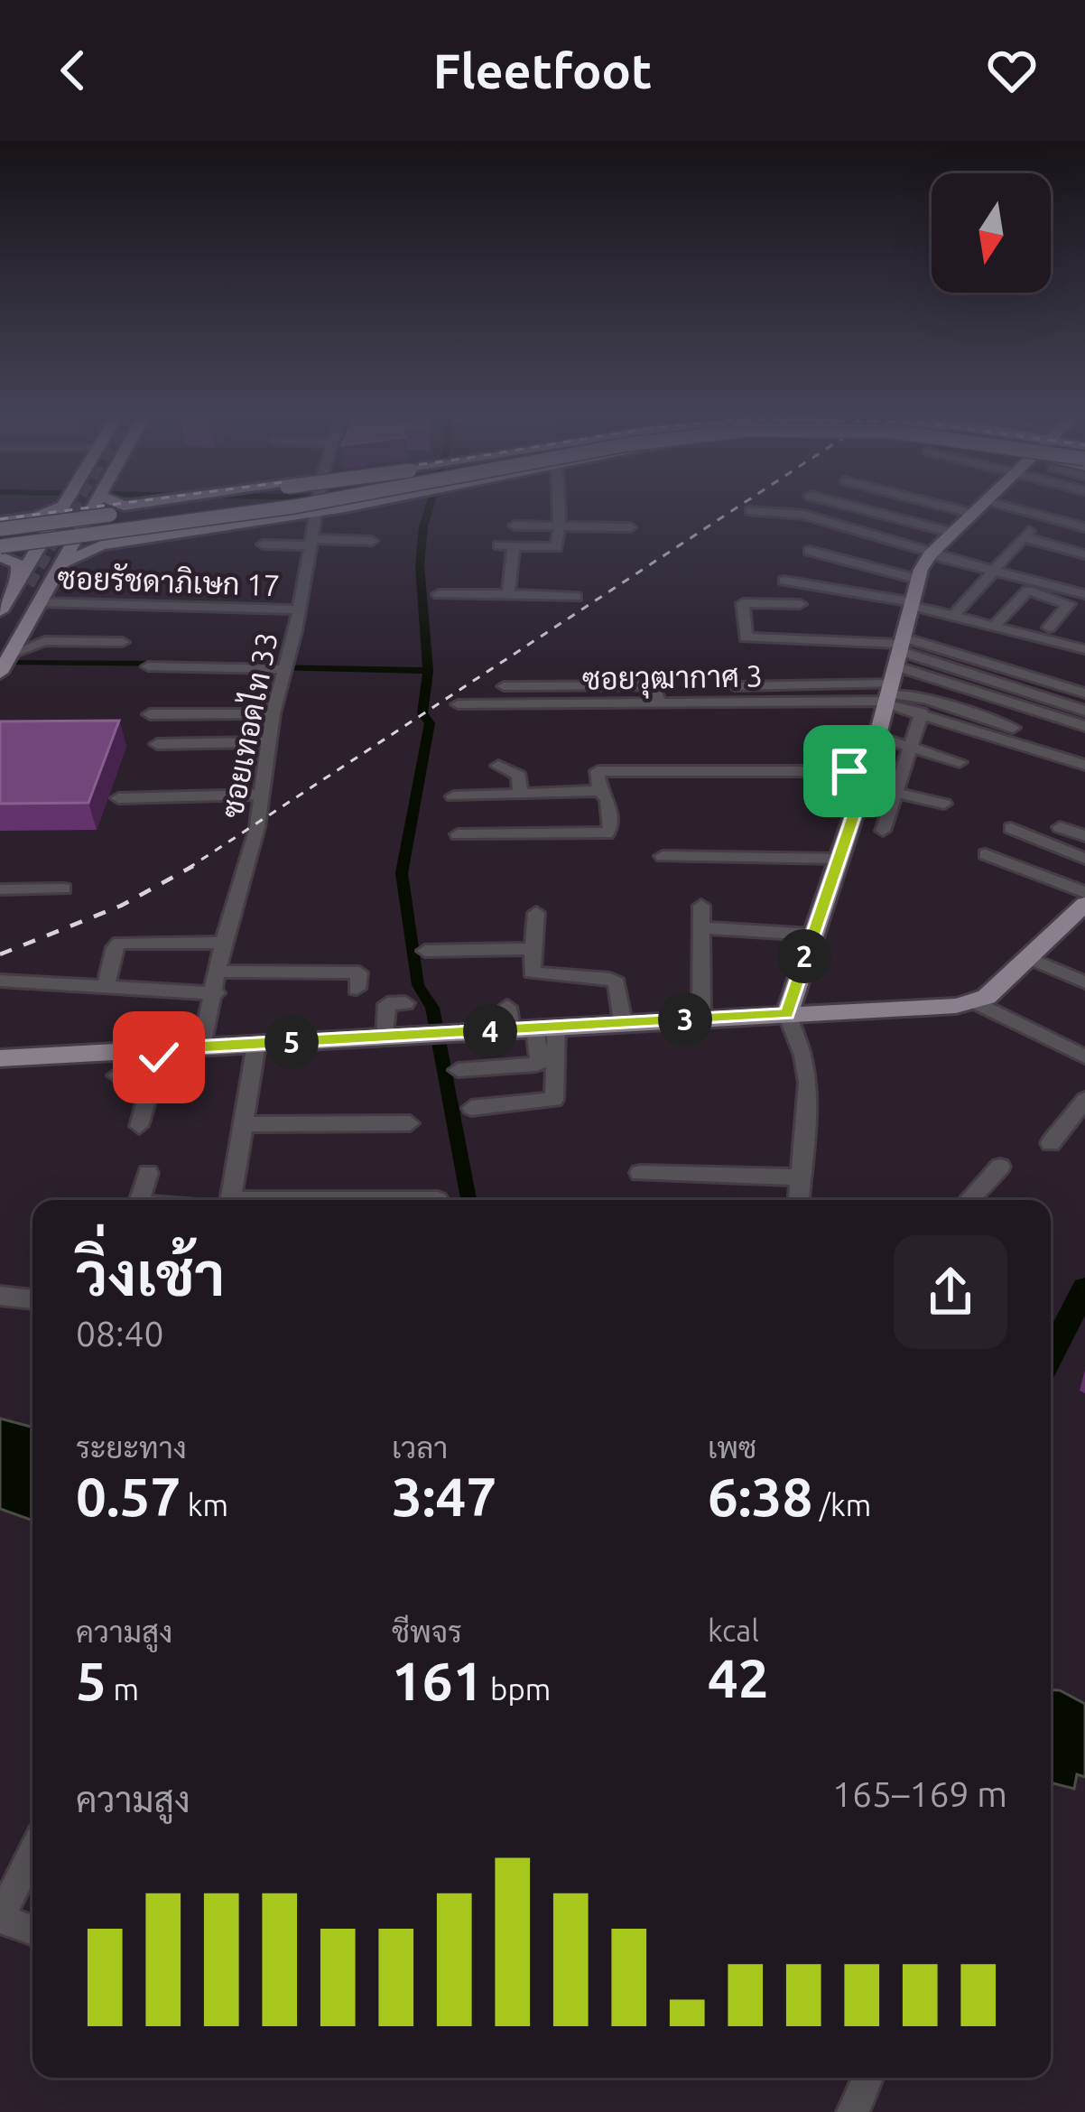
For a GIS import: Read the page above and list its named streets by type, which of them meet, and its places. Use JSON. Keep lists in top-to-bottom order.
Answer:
{
  "streets": {
    "street": ["ซอยรัชดาภิเษก 17", "ซอยวุฒากาศ 3", "ซอยเทอดไท 33"]
  },
  "crossings": [
    ["ซอยรัชดาภิเษก 17", "ซอยเทอดไท 33"]
  ],
  "north": "bottom",
  "page": {
    "header": "Fleetfoot",
    "pins": [
      "2",
      "3",
      "4",
      "5"
    ],
    "heading": ["วิ่งเช้า", "08:40"],
    "stats": [
      ["ระยะทาง", "0.57 km"],
      ["เวลา", "3:47"],
      ["เพซ", "6:38 /km"],
      ["ความสูง", "5 m"],
      ["ชีพจร", "161 bpm"],
      ["kcal", "42"]
    ],
    "chart": ["ความสูง", "165–169 m"]
  }
}
